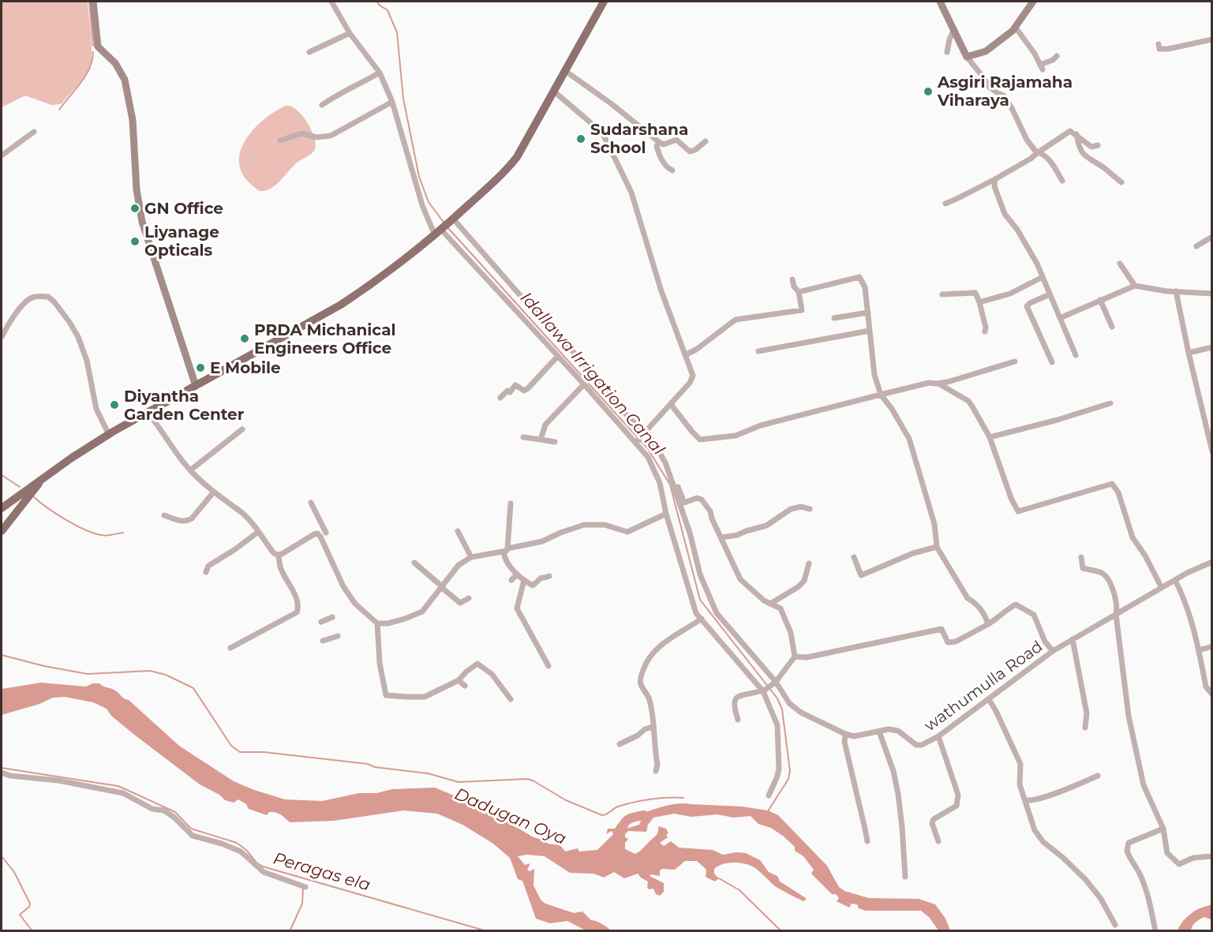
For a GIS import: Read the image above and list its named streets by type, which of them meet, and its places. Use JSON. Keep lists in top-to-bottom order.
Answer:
{
  "streets": {
    "street": ["wathumulla Road"]
  },
  "water": ["Idallawa Irrigation Canal", "Dadugan Oya", "Peragas ela"],
  "places": [
    "Asgiri Rajamaha Viharaya",
    "Sudarshana School",
    "GN Office",
    "Liyanage Opticals",
    "PRDA Michanical Engineers Office",
    "E Mobile",
    "Diyantha Garden Center"
  ]
}
